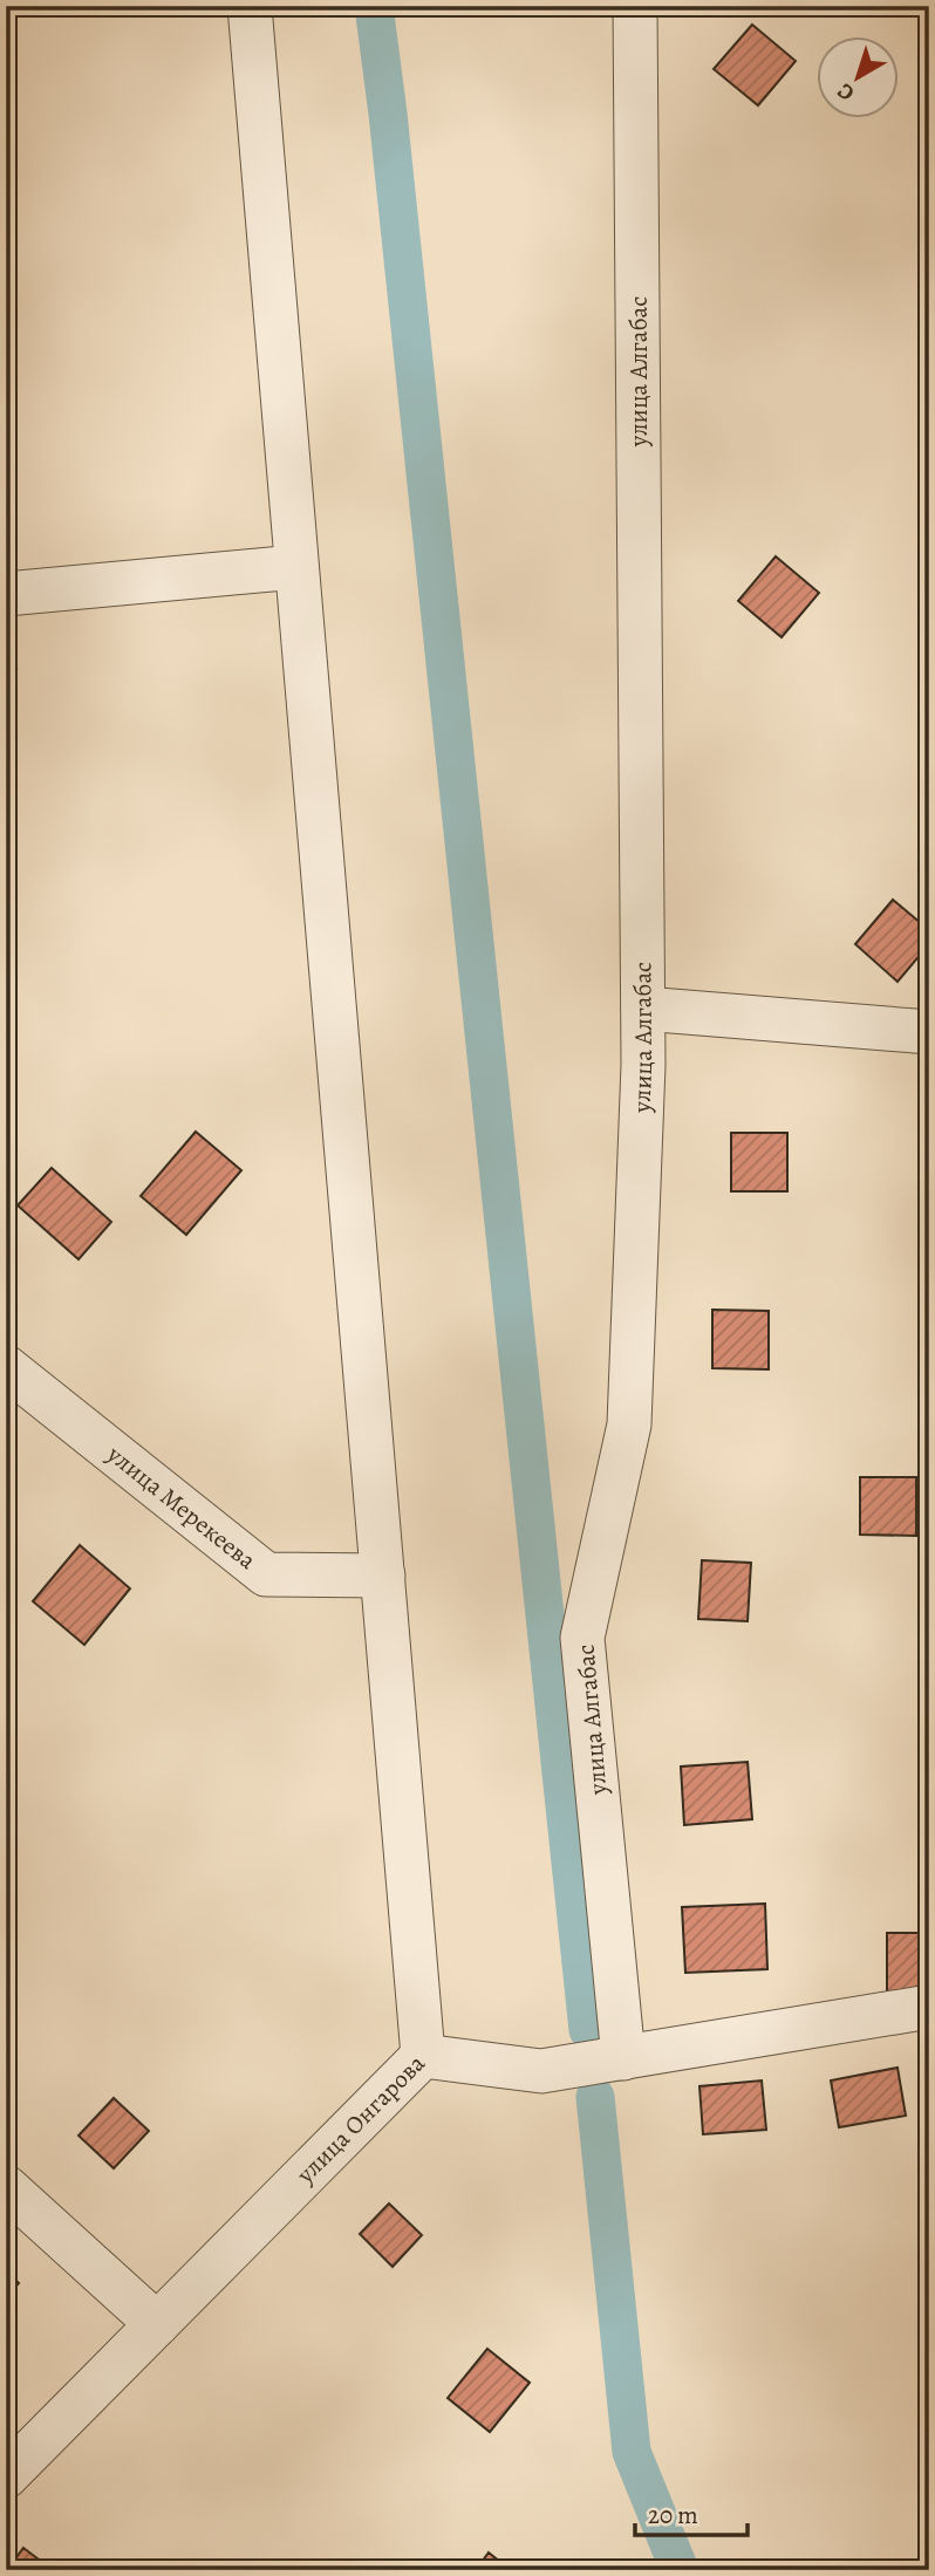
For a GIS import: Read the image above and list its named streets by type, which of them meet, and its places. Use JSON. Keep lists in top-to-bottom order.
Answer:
{
  "streets": {
    "street": ["улица Алгабас", "улица Мерекеева", "улица Онгарова"]
  },
  "crossings": [
    ["улица Алгабас", "улица Онгарова"]
  ],
  "scale_bar": "20 m",
  "north": "bottom left"
}
